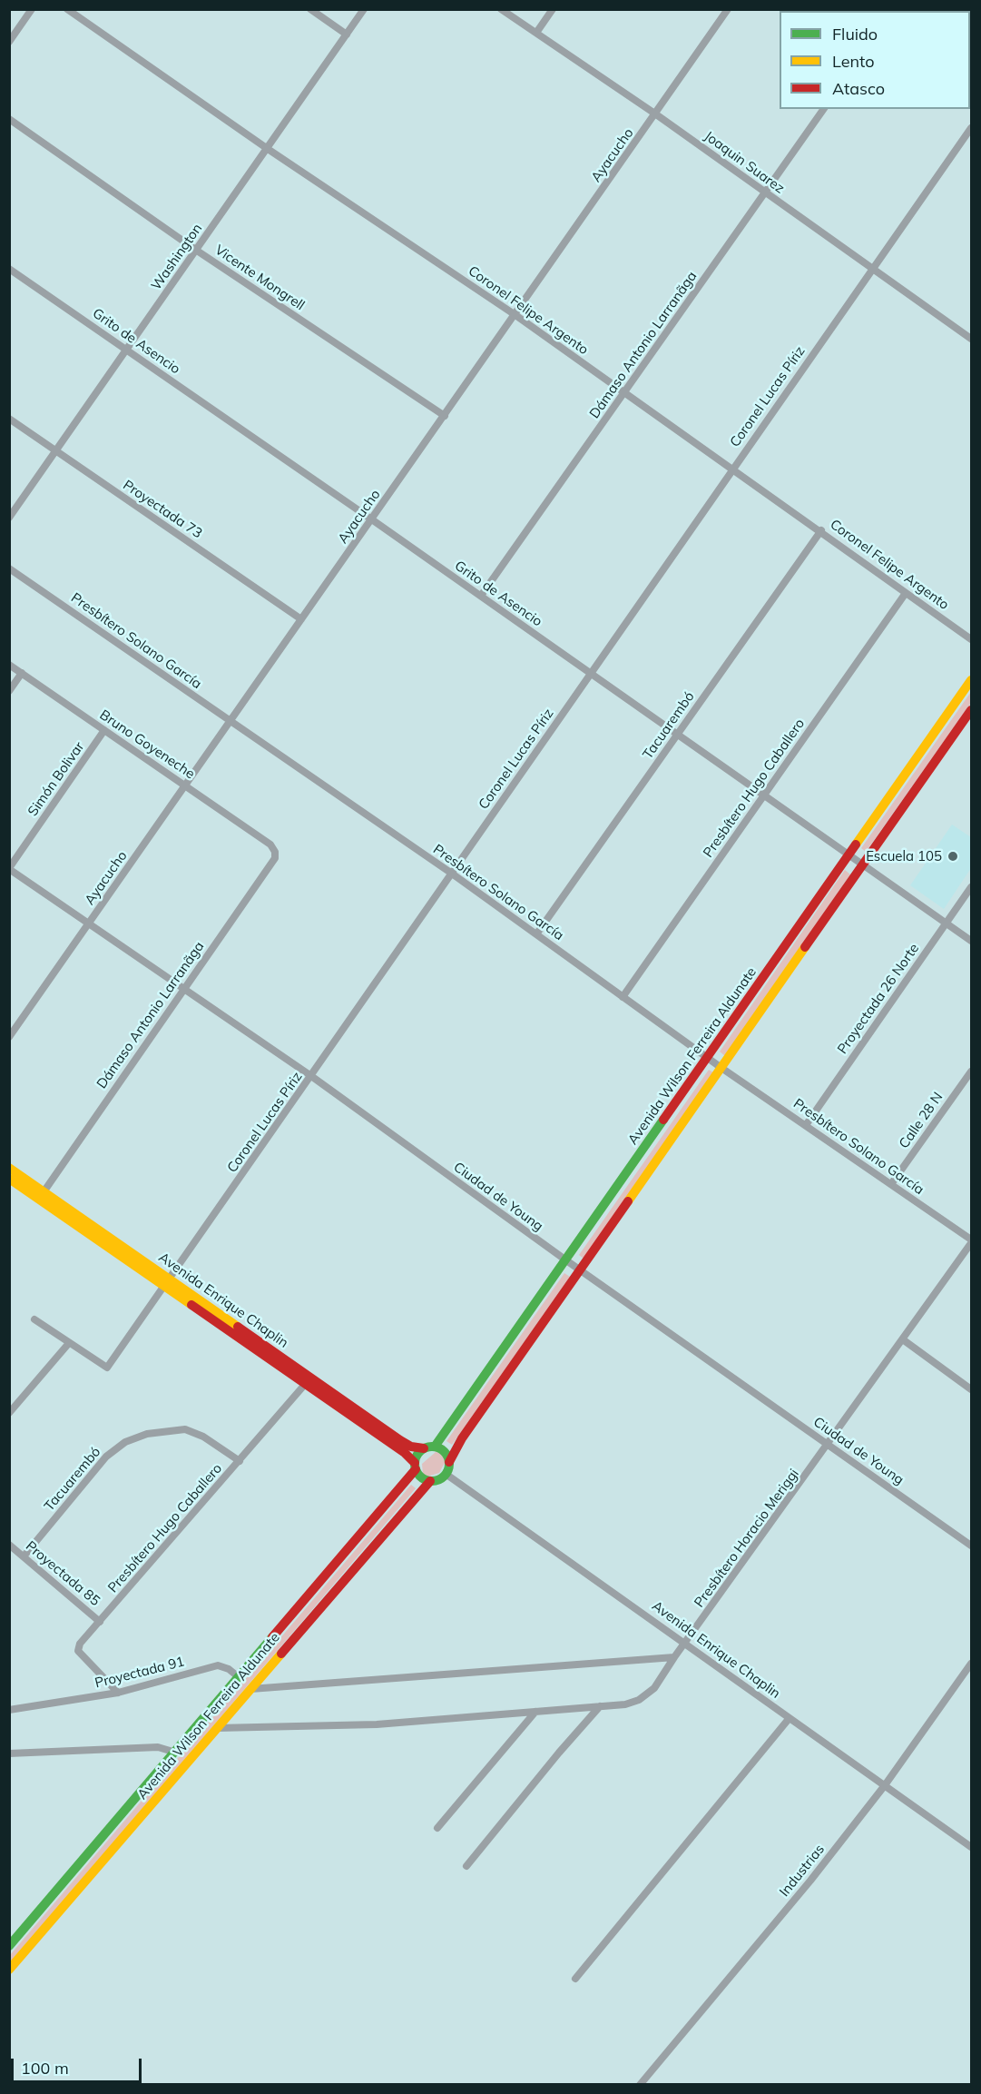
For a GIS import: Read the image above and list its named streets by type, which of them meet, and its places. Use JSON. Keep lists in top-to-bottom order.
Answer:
{
  "streets": {
    "street": [
      "Ayacucho",
      "Joaquin Suarez",
      "Washington",
      "Vicente Mongrell",
      "Coronel Felipe Argento",
      "Grito de Asencio",
      "Dámaso Antonio Larranãga",
      "Coronel Lucas Píriz",
      "Proyectada 73",
      "Presbítero Solano García",
      "Tacuarembó",
      "Bruno Goyeneche",
      "Simón Bolivar",
      "Presbítero Hugo Caballero",
      "Proyectada 26 Norte",
      "Avenida Wilson Ferreira Aldunate",
      "Calle 28 N",
      "Ciudad de Young",
      "Avenida Enrique Chaplin",
      "Presbítero Horacio Meriggi",
      "Proyectada 85",
      "Proyectada 91",
      "Industrias"
    ]
  },
  "crossings": [
    ["Ayacucho", "Joaquin Suarez"],
    ["Ayacucho", "Vicente Mongrell"],
    ["Ayacucho", "Coronel Felipe Argento"],
    ["Ayacucho", "Grito de Asencio"],
    ["Ayacucho", "Proyectada 73"],
    ["Ayacucho", "Presbítero Solano García"],
    ["Ayacucho", "Bruno Goyeneche"],
    ["Ayacucho", "Ciudad de Young"],
    ["Joaquin Suarez", "Dámaso Antonio Larranãga"],
    ["Joaquin Suarez", "Coronel Lucas Píriz"],
    ["Washington", "Vicente Mongrell"],
    ["Washington", "Coronel Felipe Argento"],
    ["Washington", "Grito de Asencio"],
    ["Washington", "Proyectada 73"],
    ["Coronel Felipe Argento", "Dámaso Antonio Larranãga"],
    ["Coronel Felipe Argento", "Coronel Lucas Píriz"],
    ["Coronel Felipe Argento", "Tacuarembó"],
    ["Coronel Felipe Argento", "Presbítero Hugo Caballero"],
    ["Grito de Asencio", "Dámaso Antonio Larranãga"],
    ["Grito de Asencio", "Coronel Lucas Píriz"],
    ["Grito de Asencio", "Tacuarembó"],
    ["Grito de Asencio", "Presbítero Hugo Caballero"],
    ["Grito de Asencio", "Proyectada 26 Norte"],
    ["Grito de Asencio", "Avenida Wilson Ferreira Aldunate"],
    ["Dámaso Antonio Larranãga", "Bruno Goyeneche"],
    ["Dámaso Antonio Larranãga", "Ciudad de Young"],
    ["Dámaso Antonio Larranãga", "Avenida Enrique Chaplin"],
    ["Coronel Lucas Píriz", "Presbítero Solano García"],
    ["Coronel Lucas Píriz", "Ciudad de Young"],
    ["Coronel Lucas Píriz", "Avenida Enrique Chaplin"],
    ["Presbítero Solano García", "Tacuarembó"],
    ["Presbítero Solano García", "Presbítero Hugo Caballero"],
    ["Presbítero Solano García", "Proyectada 26 Norte"],
    ["Presbítero Solano García", "Avenida Wilson Ferreira Aldunate"],
    ["Presbítero Solano García", "Calle 28 N"],
    ["Presbítero Solano García", "Presbítero Horacio Meriggi"],
    ["Tacuarembó", "Presbítero Hugo Caballero"],
    ["Tacuarembó", "Proyectada 85"],
    ["Bruno Goyeneche", "Simón Bolivar"],
    ["Simón Bolivar", "Ciudad de Young"],
    ["Presbítero Hugo Caballero", "Avenida Enrique Chaplin"],
    ["Presbítero Hugo Caballero", "Proyectada 85"],
    ["Presbítero Hugo Caballero", "Proyectada 91"],
    ["Avenida Wilson Ferreira Aldunate", "Ciudad de Young"],
    ["Avenida Wilson Ferreira Aldunate", "Avenida Enrique Chaplin"],
    ["Avenida Wilson Ferreira Aldunate", "Presbítero Horacio Meriggi"],
    ["Avenida Wilson Ferreira Aldunate", "Proyectada 91"],
    ["Ciudad de Young", "Presbítero Horacio Meriggi"],
    ["Avenida Enrique Chaplin", "Presbítero Horacio Meriggi"],
    ["Avenida Enrique Chaplin", "Industrias"]
  ],
  "places": ["Escuela 105"],
  "legend": ["Fluido", "Lento", "Atasco"],
  "scale_bar": "100 m"
}
